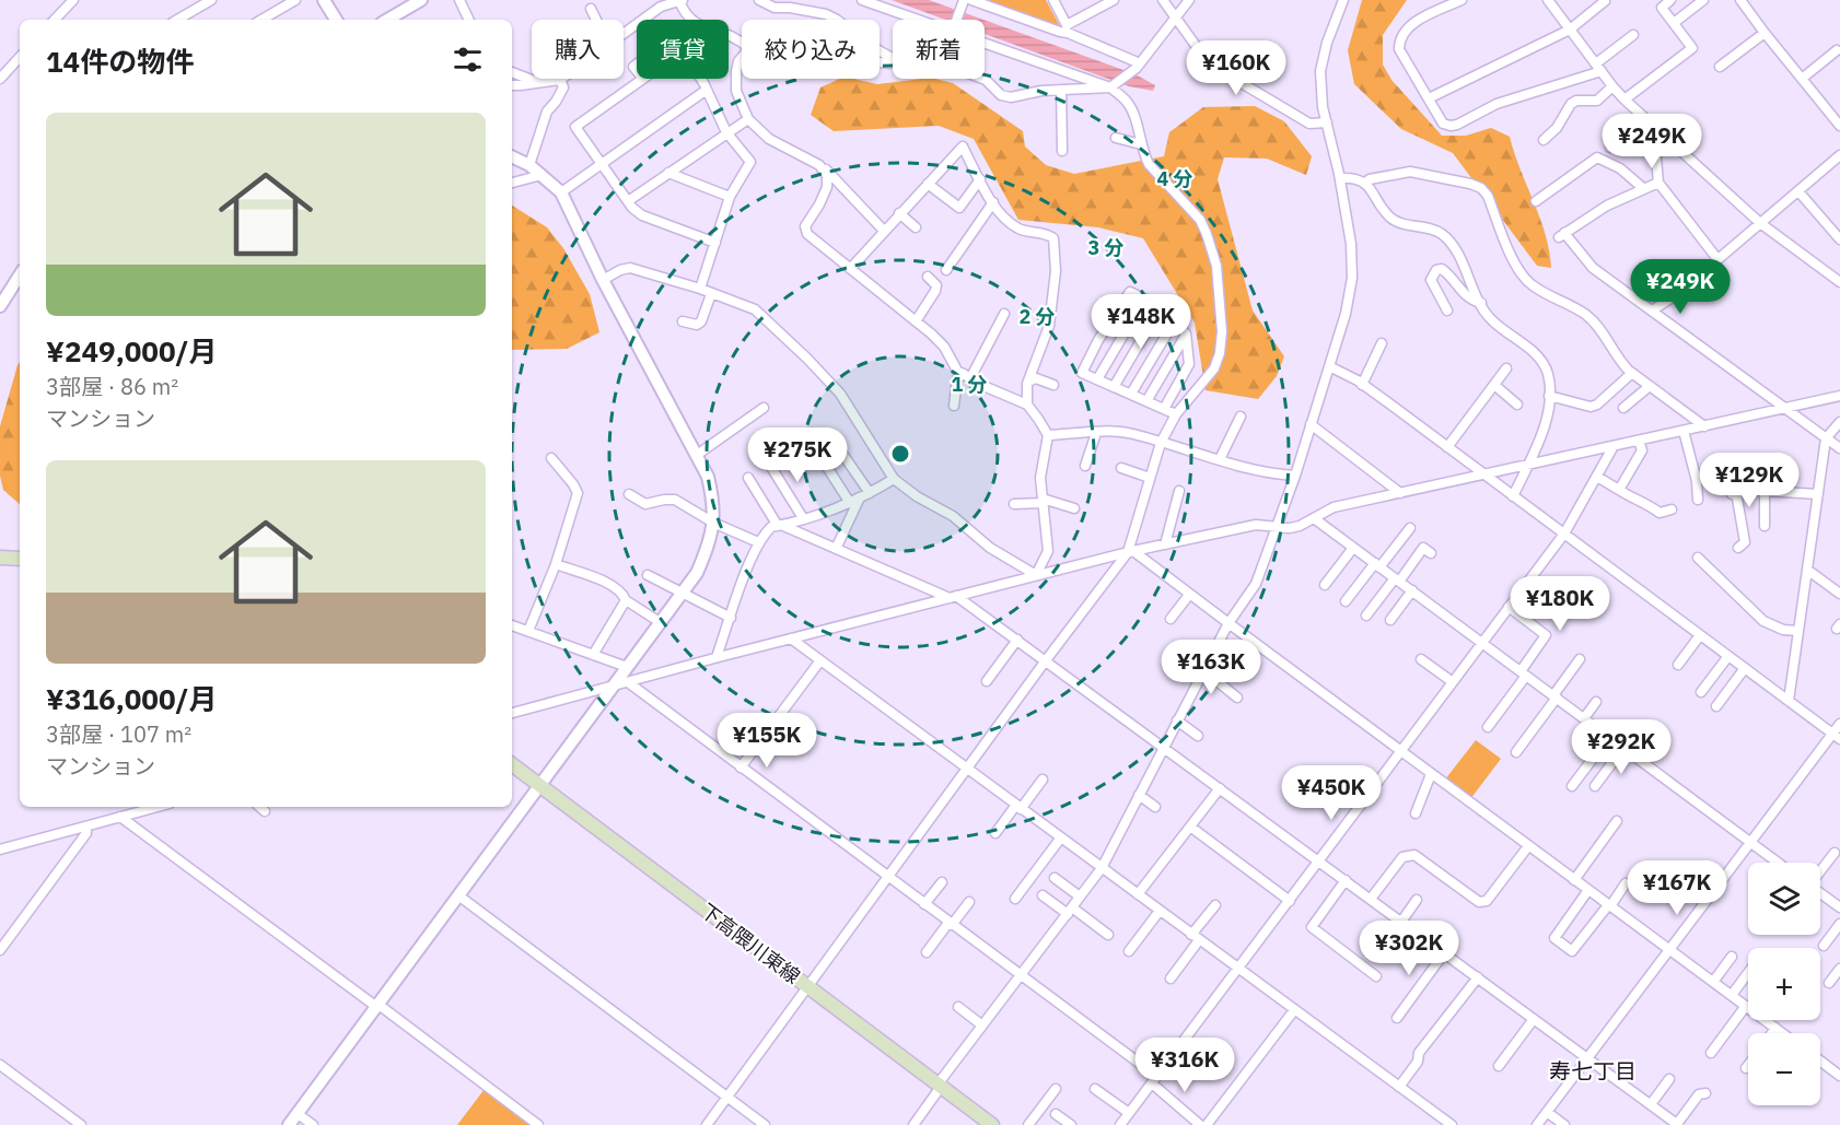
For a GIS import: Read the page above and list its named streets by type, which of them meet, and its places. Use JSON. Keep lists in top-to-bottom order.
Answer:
{
  "streets": {
    "main road": ["下高隈川東線"]
  },
  "districts": ["寿七丁目"],
  "page": {
    "chip": [
      "購入",
      "賃貸",
      "絞り込み",
      "新着"
    ],
    "heading": "14件の物件",
    "price": [
      "¥160K",
      "¥249K",
      "¥249K",
      "¥148K",
      "¥275K",
      "¥129K",
      "¥180K",
      "¥163K",
      "¥155K",
      "¥292K",
      "¥450K",
      "¥167K",
      "¥302K",
      "¥316K"
    ],
    "list": [
      {
        "name": "¥249,000/月",
        "note": "3部屋 · 86 m² · マンション"
      },
      {
        "name": "¥316,000/月",
        "note": "3部屋 · 107 m² · マンション"
      }
    ],
    "map_buttons": ["+", "−"]
  },
  "rings": [
    "4 分",
    "3 分",
    "2 分",
    "1 分"
  ]
}
